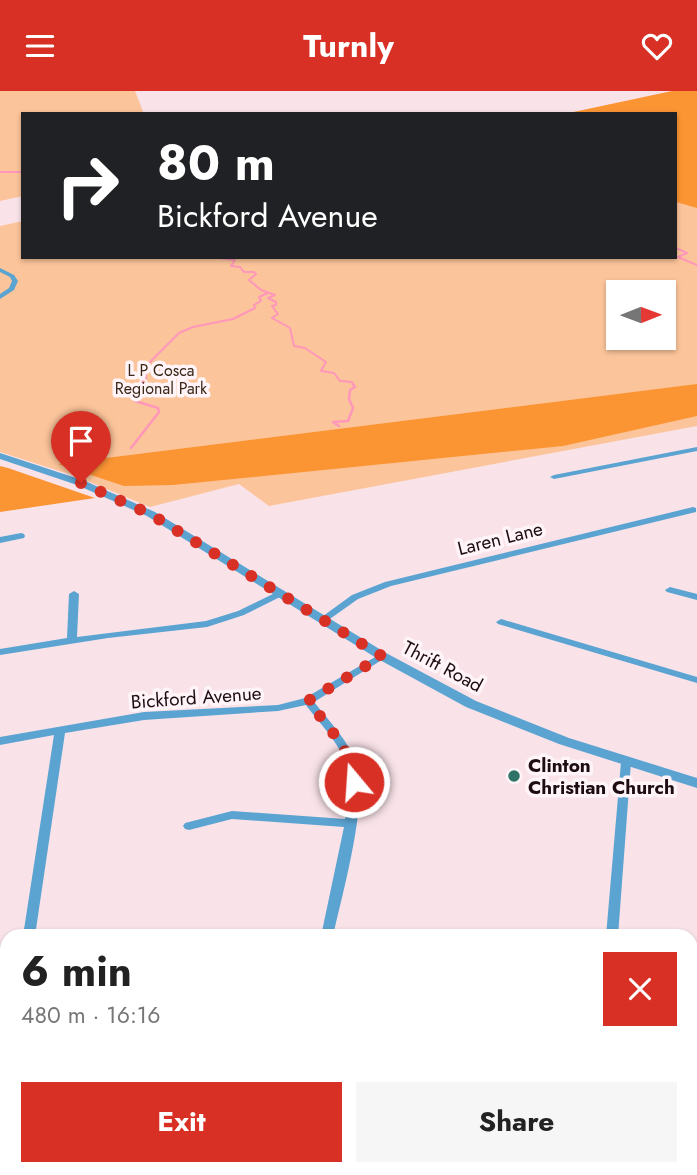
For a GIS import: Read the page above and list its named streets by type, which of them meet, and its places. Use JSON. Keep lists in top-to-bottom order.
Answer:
{
  "streets": {
    "street": ["Laren Lane", "Thrift Road", "Bickford Avenue"]
  },
  "crossings": [
    ["Laren Lane", "Thrift Road"],
    ["Thrift Road", "Bickford Avenue"]
  ],
  "parks": ["L P Cosca Regional Park"],
  "places": ["Clinton Christian Church"],
  "north": "right",
  "page": {
    "header": "Turnly",
    "turn": ["80 m", "Bickford Avenue"],
    "heading": ["6 min", "480 m · 16:16"],
    "buttons": ["Exit", "Share"]
  }
}
